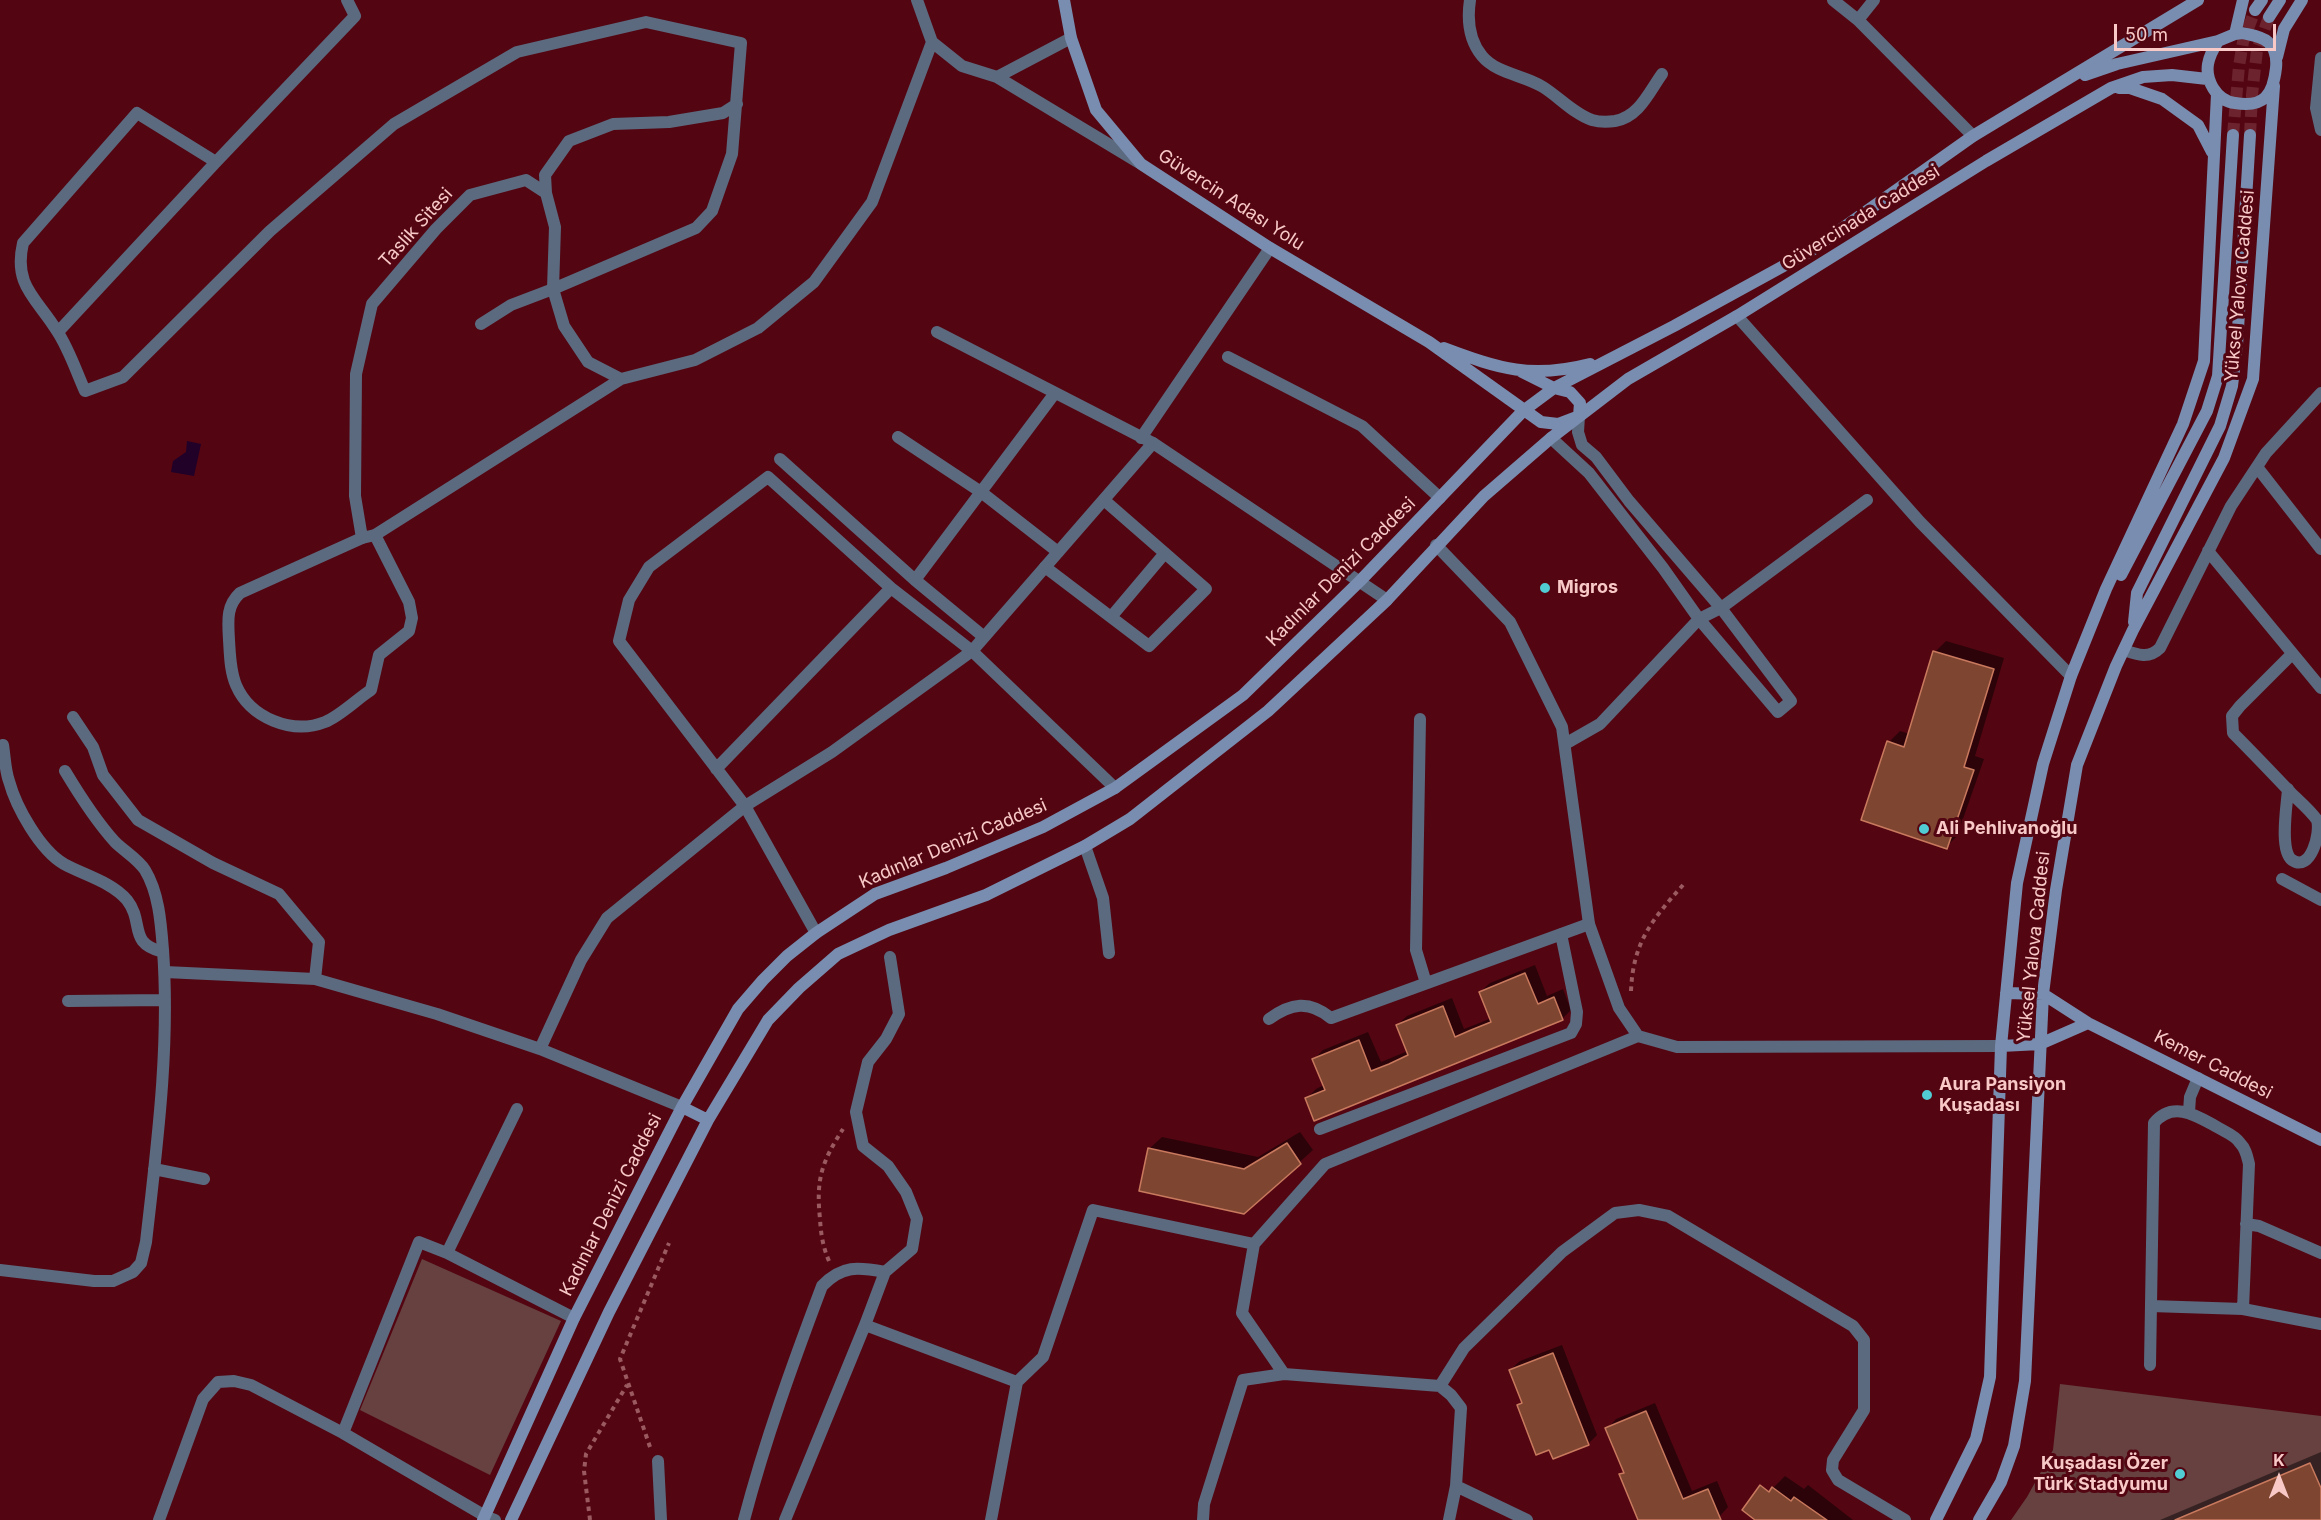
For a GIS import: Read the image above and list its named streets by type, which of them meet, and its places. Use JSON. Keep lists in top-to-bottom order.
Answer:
{
  "streets": {
    "main road": [
      "Güvercin Adası Yolu",
      "Güvercinada Caddesi",
      "Yüksel Yalova Caddesi",
      "Kadınlar Denizi Caddesi",
      "Kemer Caddesi"
    ],
    "street": ["Taslik Sitesi"]
  },
  "crossings": [
    ["Güvercin Adası Yolu", "Güvercinada Caddesi"],
    ["Güvercin Adası Yolu", "Kadınlar Denizi Caddesi"],
    ["Güvercinada Caddesi", "Yüksel Yalova Caddesi"],
    ["Güvercinada Caddesi", "Kadınlar Denizi Caddesi"],
    ["Yüksel Yalova Caddesi", "Kemer Caddesi"]
  ],
  "places": [
    "Migros",
    "Ali Pehlivanoğlu",
    "Aura Pansiyon Kuşadası",
    "Kuşadası Özer Türk Stadyumu"
  ],
  "scale_bar": "50 m",
  "north": "top"
}
